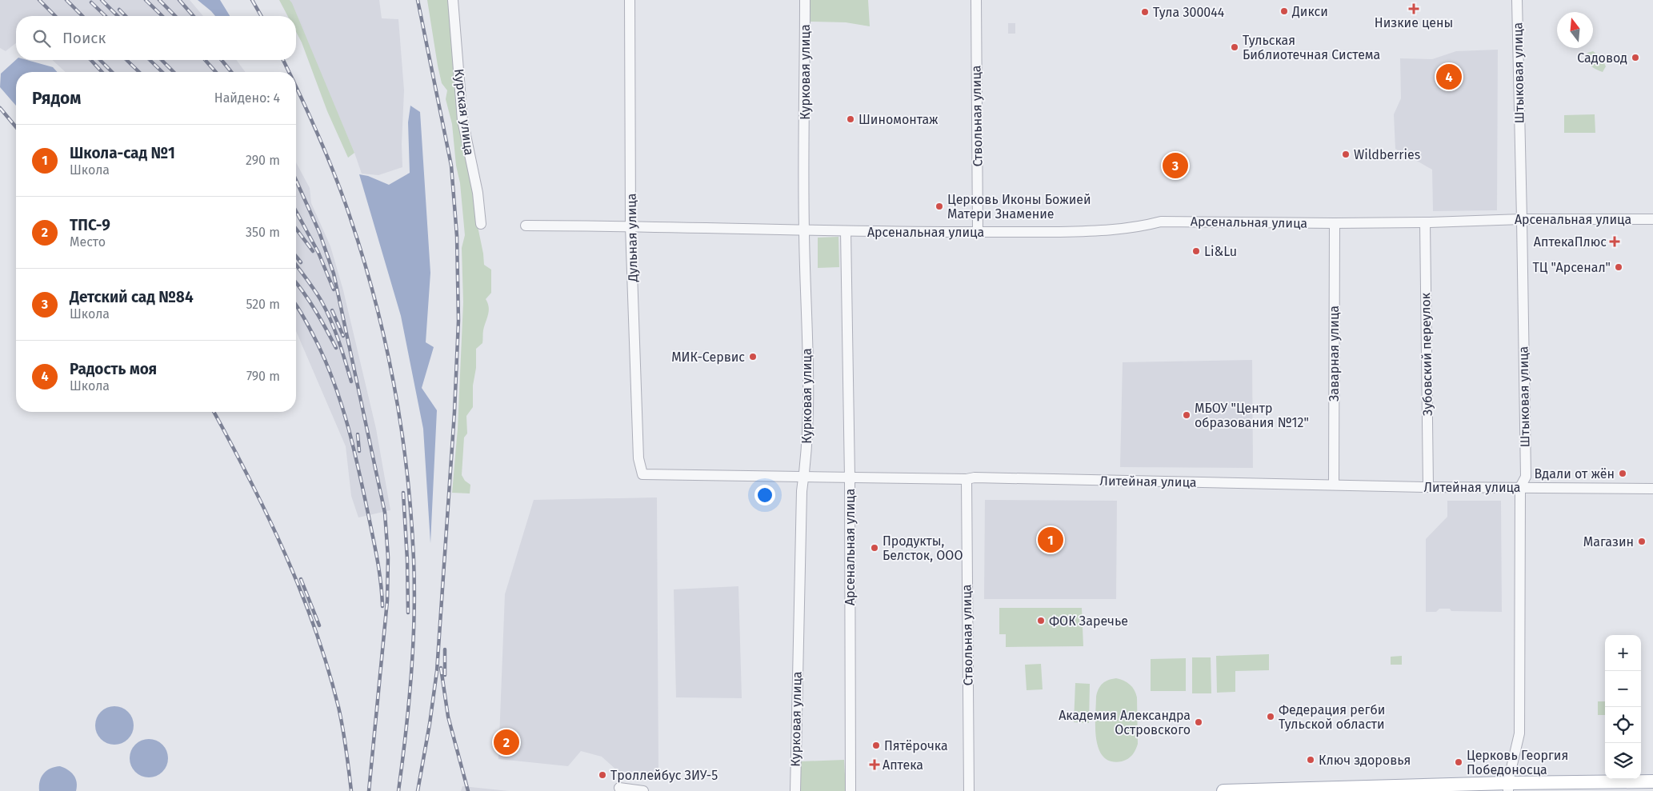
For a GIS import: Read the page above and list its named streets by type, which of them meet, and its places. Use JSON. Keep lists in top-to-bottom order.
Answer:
{
  "streets": {
    "street": [
      "Курковая улица",
      "Штыковая улица",
      "Курская улица",
      "Ствольная улица",
      "Арсенальная улица",
      "Дульная улица",
      "Заварная улица",
      "Зубовский переулок",
      "Литейная улица"
    ]
  },
  "crossings": [
    ["Курковая улица", "Арсенальная улица"],
    ["Курковая улица", "Литейная улица"],
    ["Штыковая улица", "Арсенальная улица"],
    ["Штыковая улица", "Литейная улица"],
    ["Ствольная улица", "Арсенальная улица"],
    ["Ствольная улица", "Литейная улица"],
    ["Арсенальная улица", "Дульная улица"],
    ["Арсенальная улица", "Заварная улица"],
    ["Арсенальная улица", "Зубовский переулок"],
    ["Арсенальная улица", "Литейная улица"],
    ["Дульная улица", "Литейная улица"],
    ["Заварная улица", "Литейная улица"],
    ["Зубовский переулок", "Литейная улица"]
  ],
  "places": {
    "health": ["Низкие цены", "АптекаПлюс", "Аптека"],
    "other": [
      "Дикси",
      "Тула 300044",
      "Тульская Библиотечная Система",
      "Садовод",
      "Шиномонтаж",
      "Wildberries",
      "Церковь Иконы Божией Матери Знамение",
      "Li&Lu",
      "ТЦ \"Арсенал\"",
      "МИК-Сервис",
      "МБОУ \"Центр образования №12\"",
      "Вдали от жён",
      "Магазин",
      "Продукты, Белсток, ООО",
      "ФОК Заречье",
      "Федерация регби Тульской области",
      "Академия Александра Островского",
      "Пятёрочка",
      "Ключ здоровья",
      "Церковь Георгия Победоносца",
      "Троллейбус ЗИУ-5"
    ]
  },
  "north": "top",
  "page": {
    "search": "Поиск",
    "pins": [
      "4",
      "3",
      "1",
      "2"
    ],
    "heading": ["Рядом", "Найдено: 4"],
    "list": [
      {
        "mark": "1",
        "name": "Школа-сад №1",
        "note": "Школа",
        "value": "290 m"
      },
      {
        "mark": "2",
        "name": "ТПС-9",
        "note": "Место",
        "value": "350 m"
      },
      {
        "mark": "3",
        "name": "Детский сад №84",
        "note": "Школа",
        "value": "520 m"
      },
      {
        "mark": "4",
        "name": "Радость моя",
        "note": "Школа",
        "value": "790 m"
      }
    ],
    "map_buttons": ["+", "−"]
  }
}
